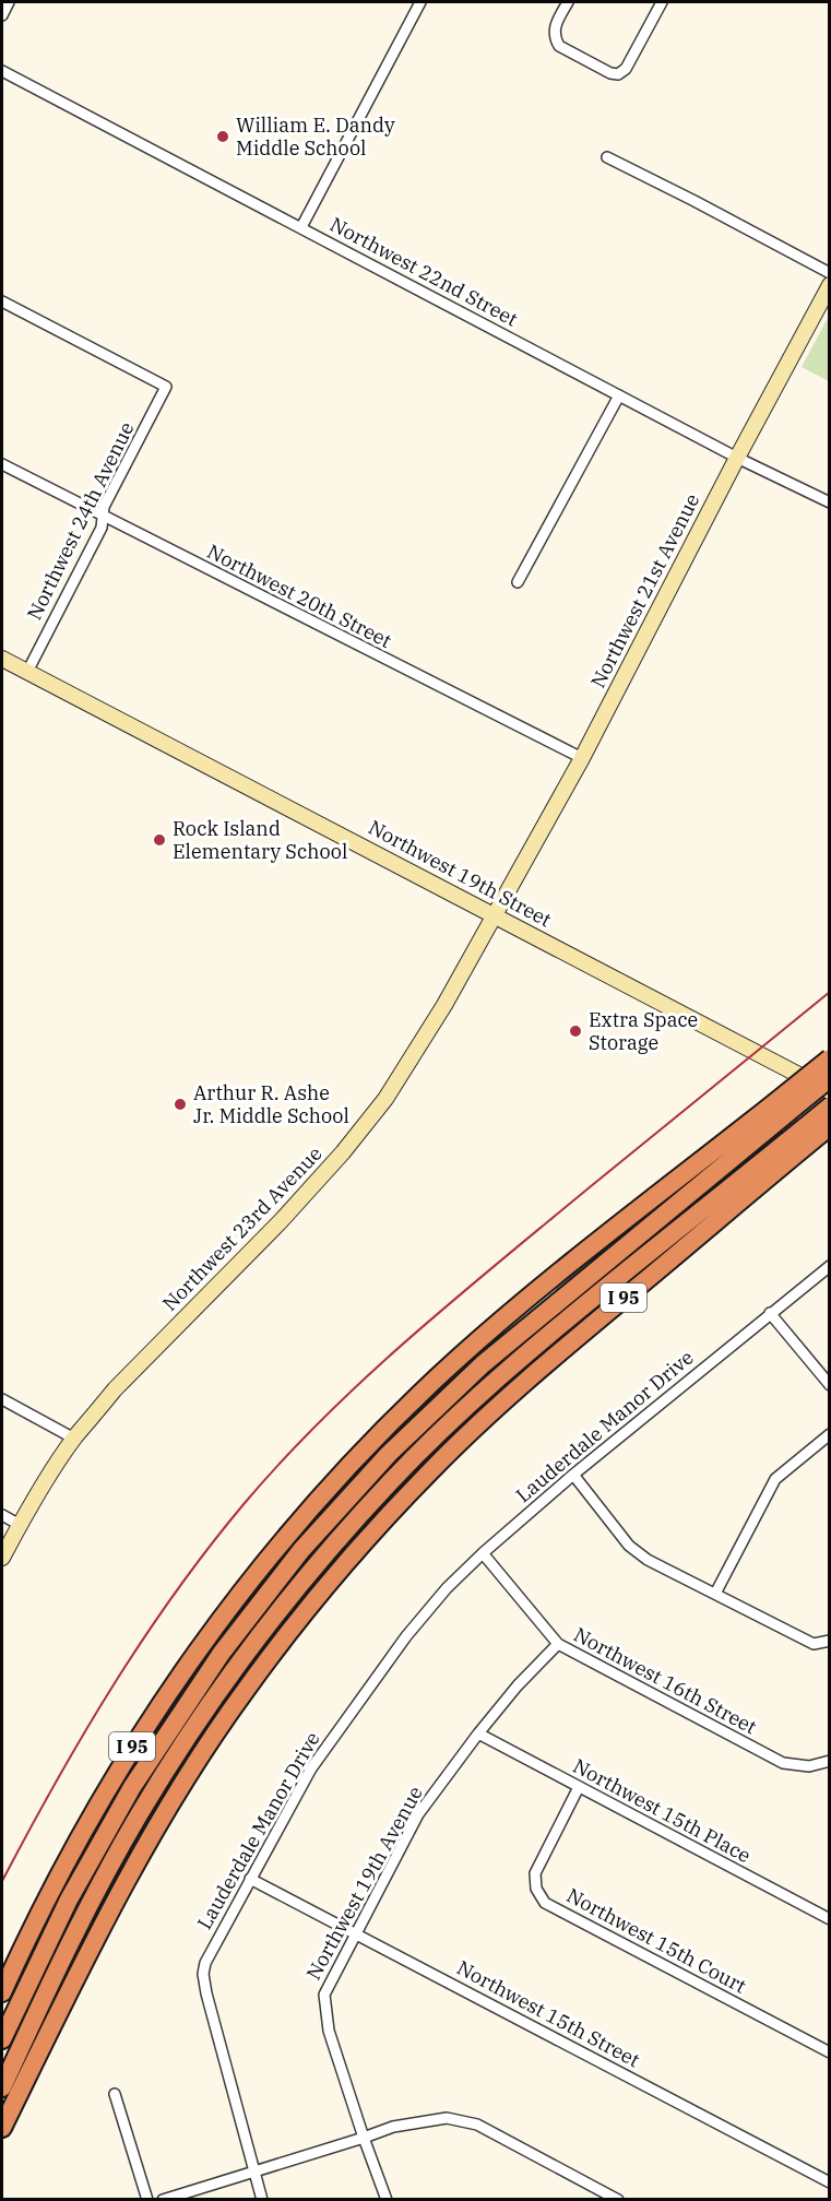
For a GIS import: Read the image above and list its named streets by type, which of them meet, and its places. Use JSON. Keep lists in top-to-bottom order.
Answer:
{
  "streets": {
    "highway": ["I 95"],
    "street": [
      "Northwest 22nd Street",
      "Northwest 24th Avenue",
      "Northwest 21st Avenue",
      "Northwest 20th Street",
      "Northwest 19th Street",
      "Northwest 23rd Avenue",
      "Lauderdale Manor Drive",
      "Northwest 16th Street",
      "Northwest 15th Place",
      "Northwest 19th Avenue",
      "Northwest 15th Court",
      "Northwest 15th Street"
    ]
  },
  "crossings": [
    ["Northwest 22nd Street", "Northwest 21st Avenue"],
    ["Northwest 24th Avenue", "Northwest 20th Street"],
    ["Northwest 24th Avenue", "Northwest 19th Street"],
    ["Northwest 21st Avenue", "Northwest 20th Street"],
    ["Northwest 21st Avenue", "Northwest 19th Street"],
    ["Northwest 21st Avenue", "Northwest 23rd Avenue"],
    ["Northwest 19th Street", "Northwest 23rd Avenue"],
    ["Lauderdale Manor Drive", "Northwest 16th Street"],
    ["Lauderdale Manor Drive", "Northwest 15th Street"],
    ["Northwest 16th Street", "Northwest 19th Avenue"],
    ["Northwest 15th Place", "Northwest 19th Avenue"],
    ["Northwest 15th Place", "Northwest 15th Court"],
    ["Northwest 19th Avenue", "Northwest 15th Street"]
  ],
  "places": [
    "William E. Dandy Middle School",
    "Rock Island Elementary School",
    "Extra Space Storage",
    "Arthur R. Ashe Jr. Middle School"
  ]
}
